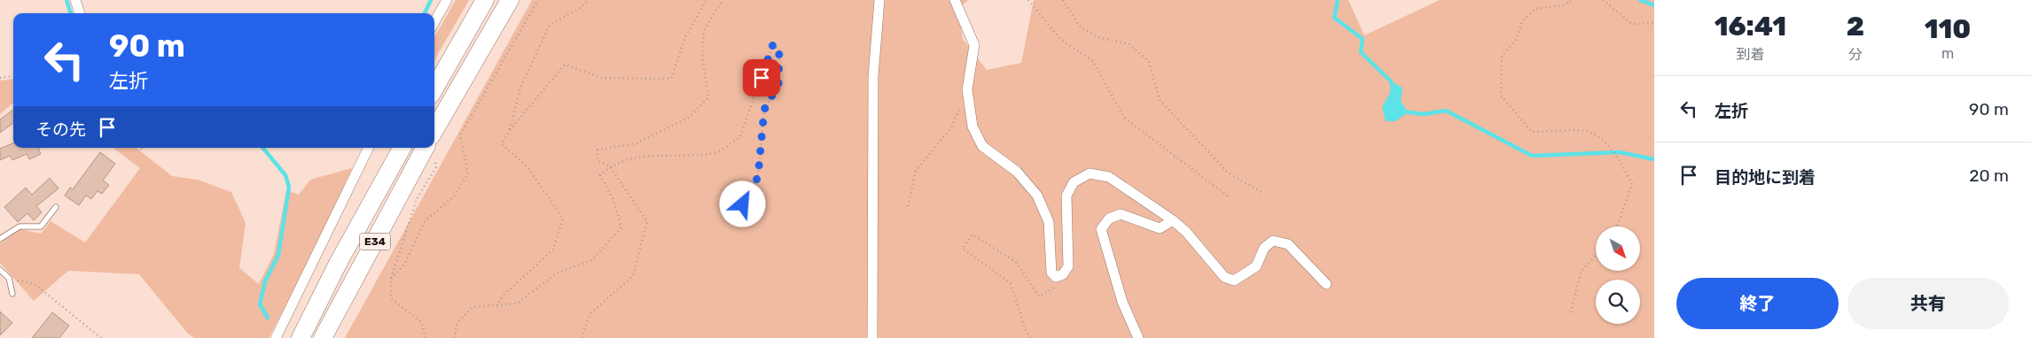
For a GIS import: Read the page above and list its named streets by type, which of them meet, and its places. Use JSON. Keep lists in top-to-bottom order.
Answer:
{
  "streets": {
    "highway": ["E34"]
  },
  "north": "bottom right",
  "page": {
    "eta": [
      "16:41",
      "到着",
      "2",
      "分",
      "110",
      "m"
    ],
    "turn": ["90 m", "左折"],
    "list": [
      {
        "name": "左折",
        "value": "90 m"
      },
      {
        "name": "目的地に到着",
        "value": "20 m"
      }
    ],
    "then": "その先",
    "buttons": ["終了", "共有"]
  }
}
